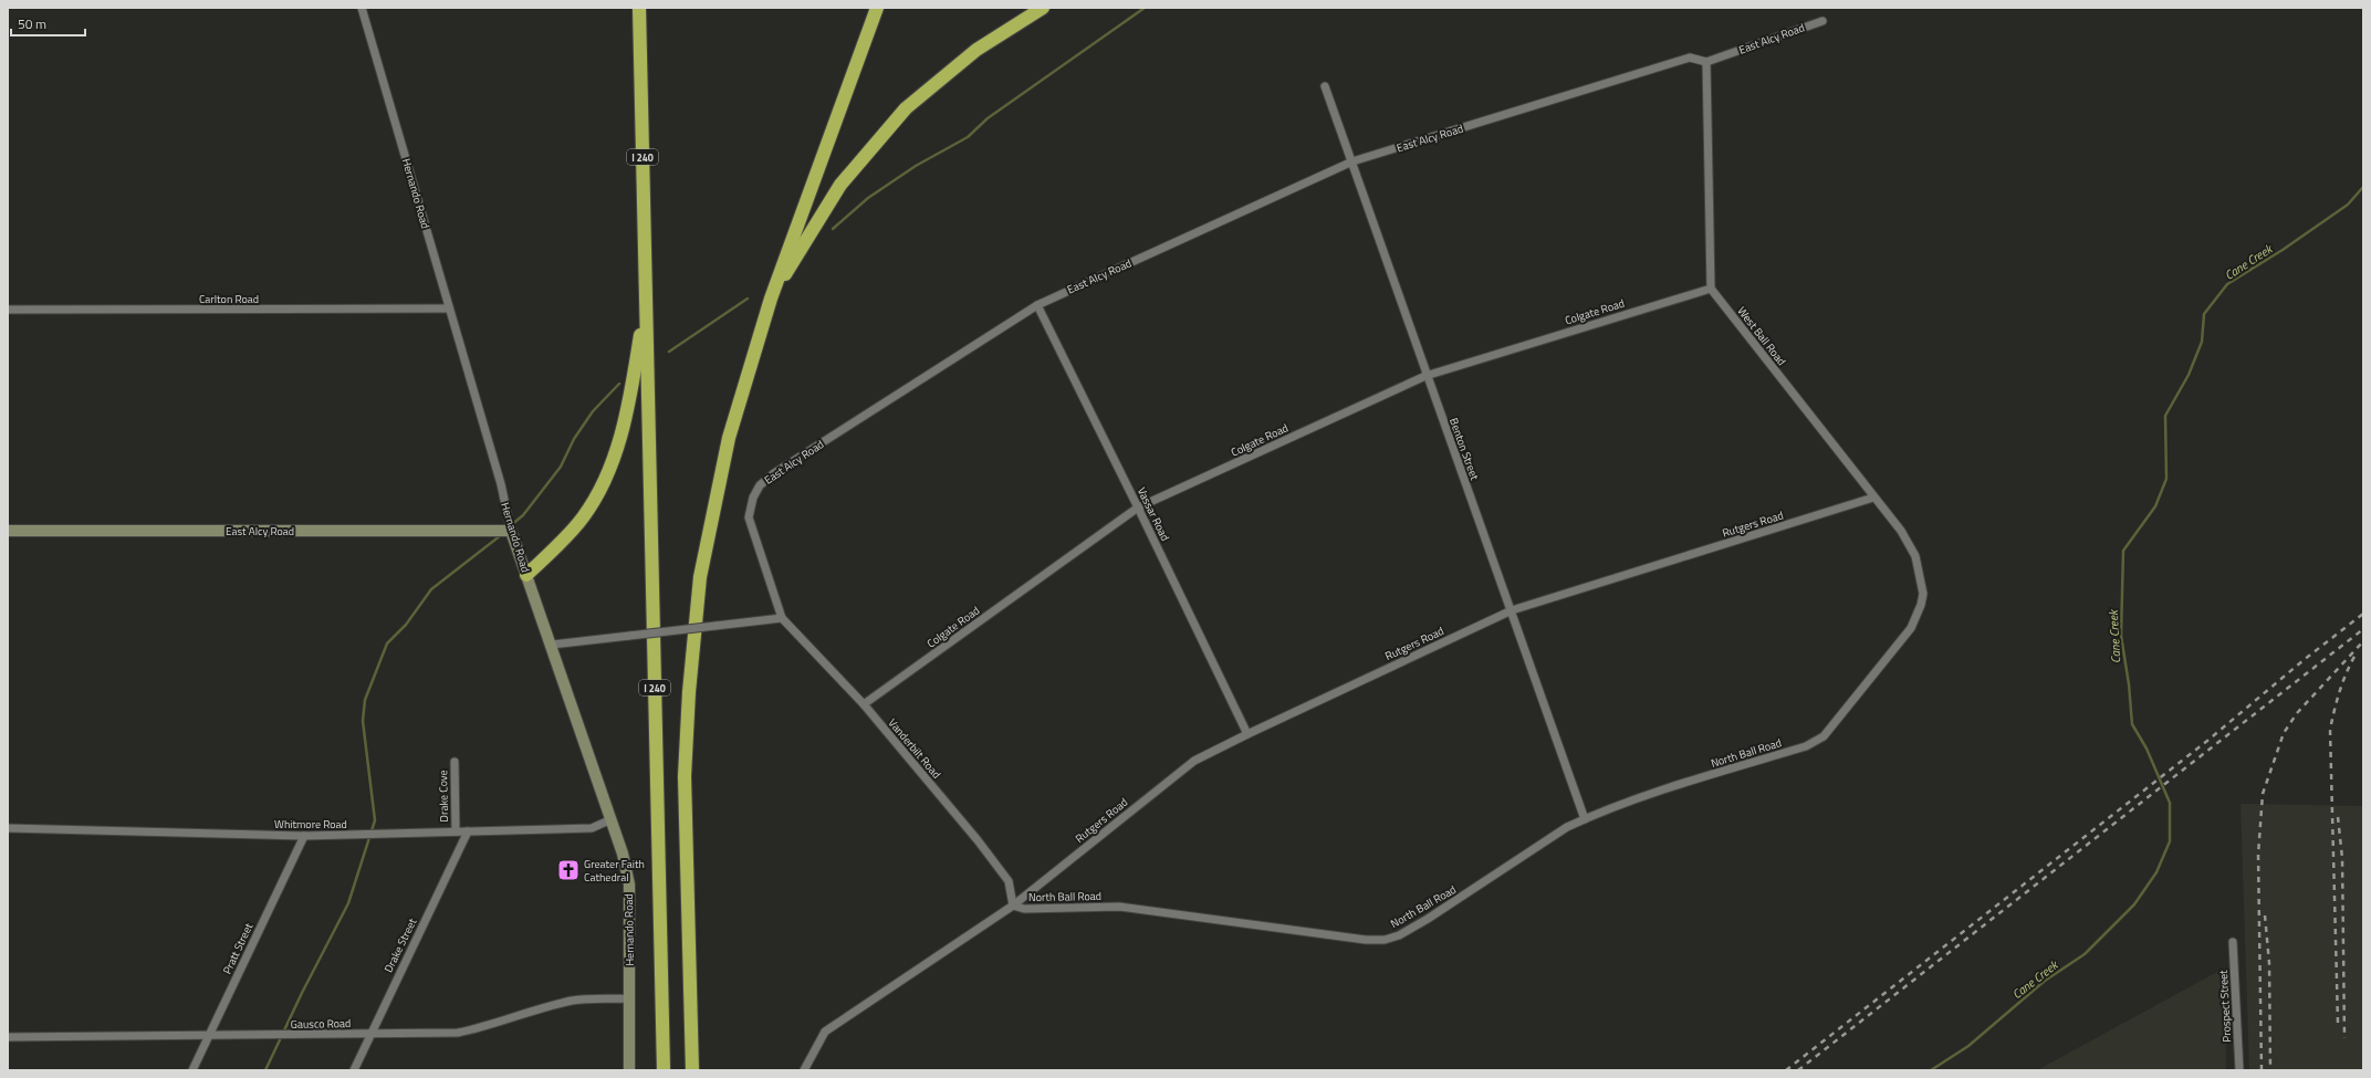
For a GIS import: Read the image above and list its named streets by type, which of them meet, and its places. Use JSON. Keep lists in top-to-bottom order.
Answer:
{
  "streets": {
    "highway": ["I 240"],
    "street": [
      "East Alcy Road",
      "Hernando Road",
      "Carlton Road",
      "Colgate Road",
      "West Ball Road",
      "Benton Street",
      "Vassar Road",
      "Rutgers Road",
      "Vanderbilt Road",
      "North Ball Road",
      "Drake Cove",
      "Whitmore Road",
      "Drake Street",
      "Pratt Street",
      "Prospect Street",
      "Gausco Road"
    ]
  },
  "crossings": [
    ["East Alcy Road", "Hernando Road"],
    ["East Alcy Road", "Benton Street"],
    ["East Alcy Road", "Vassar Road"],
    ["East Alcy Road", "Vanderbilt Road"],
    ["Hernando Road", "Carlton Road"],
    ["Hernando Road", "Whitmore Road"],
    ["Hernando Road", "Gausco Road"],
    ["Colgate Road", "West Ball Road"],
    ["Colgate Road", "Benton Street"],
    ["Colgate Road", "Vassar Road"],
    ["Colgate Road", "Vanderbilt Road"],
    ["West Ball Road", "Rutgers Road"],
    ["West Ball Road", "North Ball Road"],
    ["Benton Street", "Rutgers Road"],
    ["Benton Street", "North Ball Road"],
    ["Vassar Road", "Rutgers Road"],
    ["Rutgers Road", "Vanderbilt Road"],
    ["Rutgers Road", "North Ball Road"],
    ["Vanderbilt Road", "North Ball Road"],
    ["Drake Cove", "Whitmore Road"],
    ["Whitmore Road", "Drake Street"],
    ["Whitmore Road", "Pratt Street"],
    ["Drake Street", "Gausco Road"],
    ["Pratt Street", "Gausco Road"]
  ],
  "water": ["Cane Creek"],
  "places": {
    "church": ["Greater Faith Cathedral"]
  },
  "scale_bar": "50 m"
}
